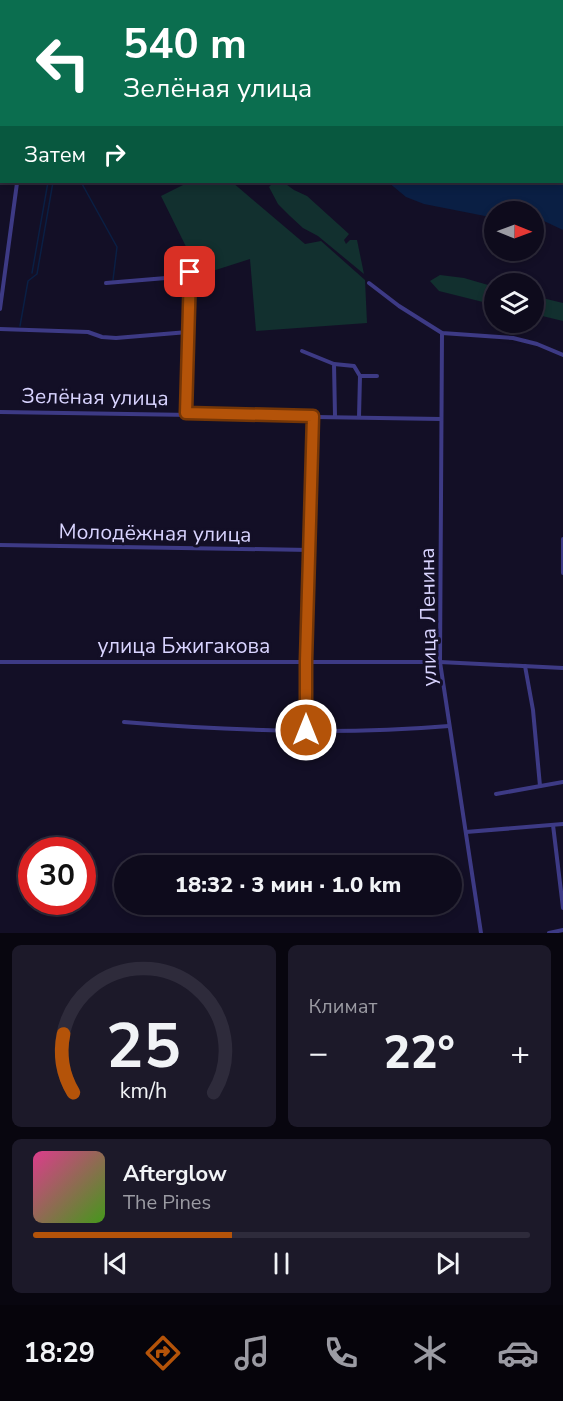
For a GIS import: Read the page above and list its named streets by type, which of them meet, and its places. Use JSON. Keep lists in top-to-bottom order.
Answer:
{
  "streets": {
    "street": [
      "Зелёная улица",
      "Молодёжная улица",
      "улица Ленина",
      "улица Бжигакова"
    ]
  },
  "crossings": [
    ["Зелёная улица", "улица Ленина"],
    ["улица Ленина", "улица Бжигакова"]
  ],
  "north": "right",
  "page": {
    "turn": ["540 m", "Зелёная улица"],
    "then": "Затем",
    "limit": "30",
    "trip": "18:32 · 3 мин · 1.0 km",
    "tile": "Климат",
    "heat": ["−", "22°", "+"],
    "song": ["Afterglow", "The Pines"],
    "tabs": "18:29",
    "gauge": ["25", "km/h"]
  }
}
